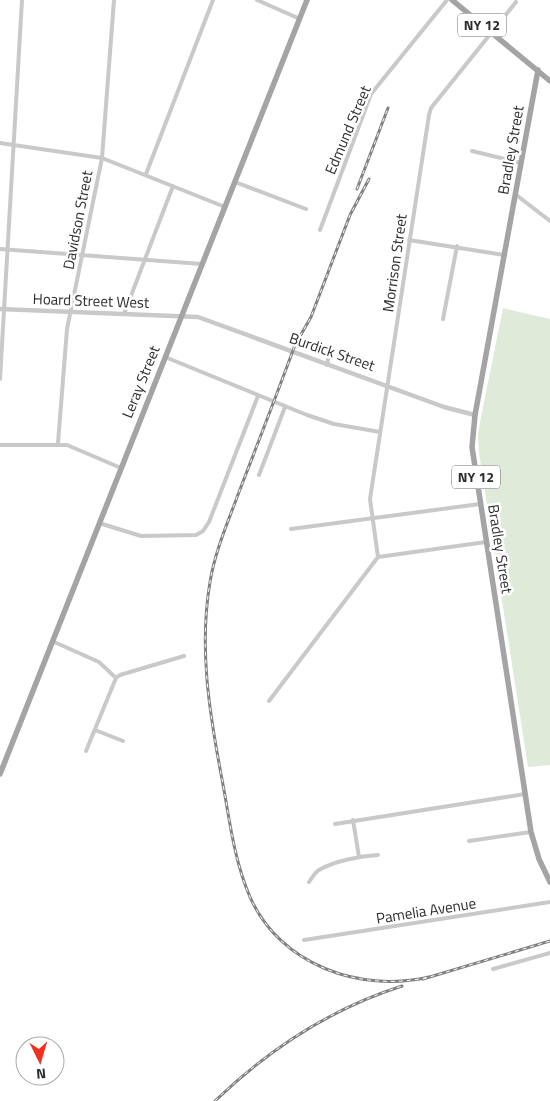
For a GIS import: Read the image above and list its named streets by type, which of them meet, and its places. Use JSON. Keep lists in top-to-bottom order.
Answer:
{
  "streets": {
    "main road": ["NY 12", "Bradley Street", "Leray Street"],
    "street": [
      "Edmund Street",
      "Davidson Street",
      "Morrison Street",
      "Hoard Street West",
      "Burdick Street",
      "Pamelia Avenue"
    ]
  },
  "crossings": [
    ["NY 12", "Bradley Street"],
    ["NY 12", "Morrison Street"],
    ["Bradley Street", "Burdick Street"],
    ["Davidson Street", "Hoard Street West"],
    ["Morrison Street", "Burdick Street"],
    ["Hoard Street West", "Burdick Street"],
    ["Hoard Street West", "Leray Street"],
    ["Burdick Street", "Leray Street"]
  ],
  "north": "bottom"
}
